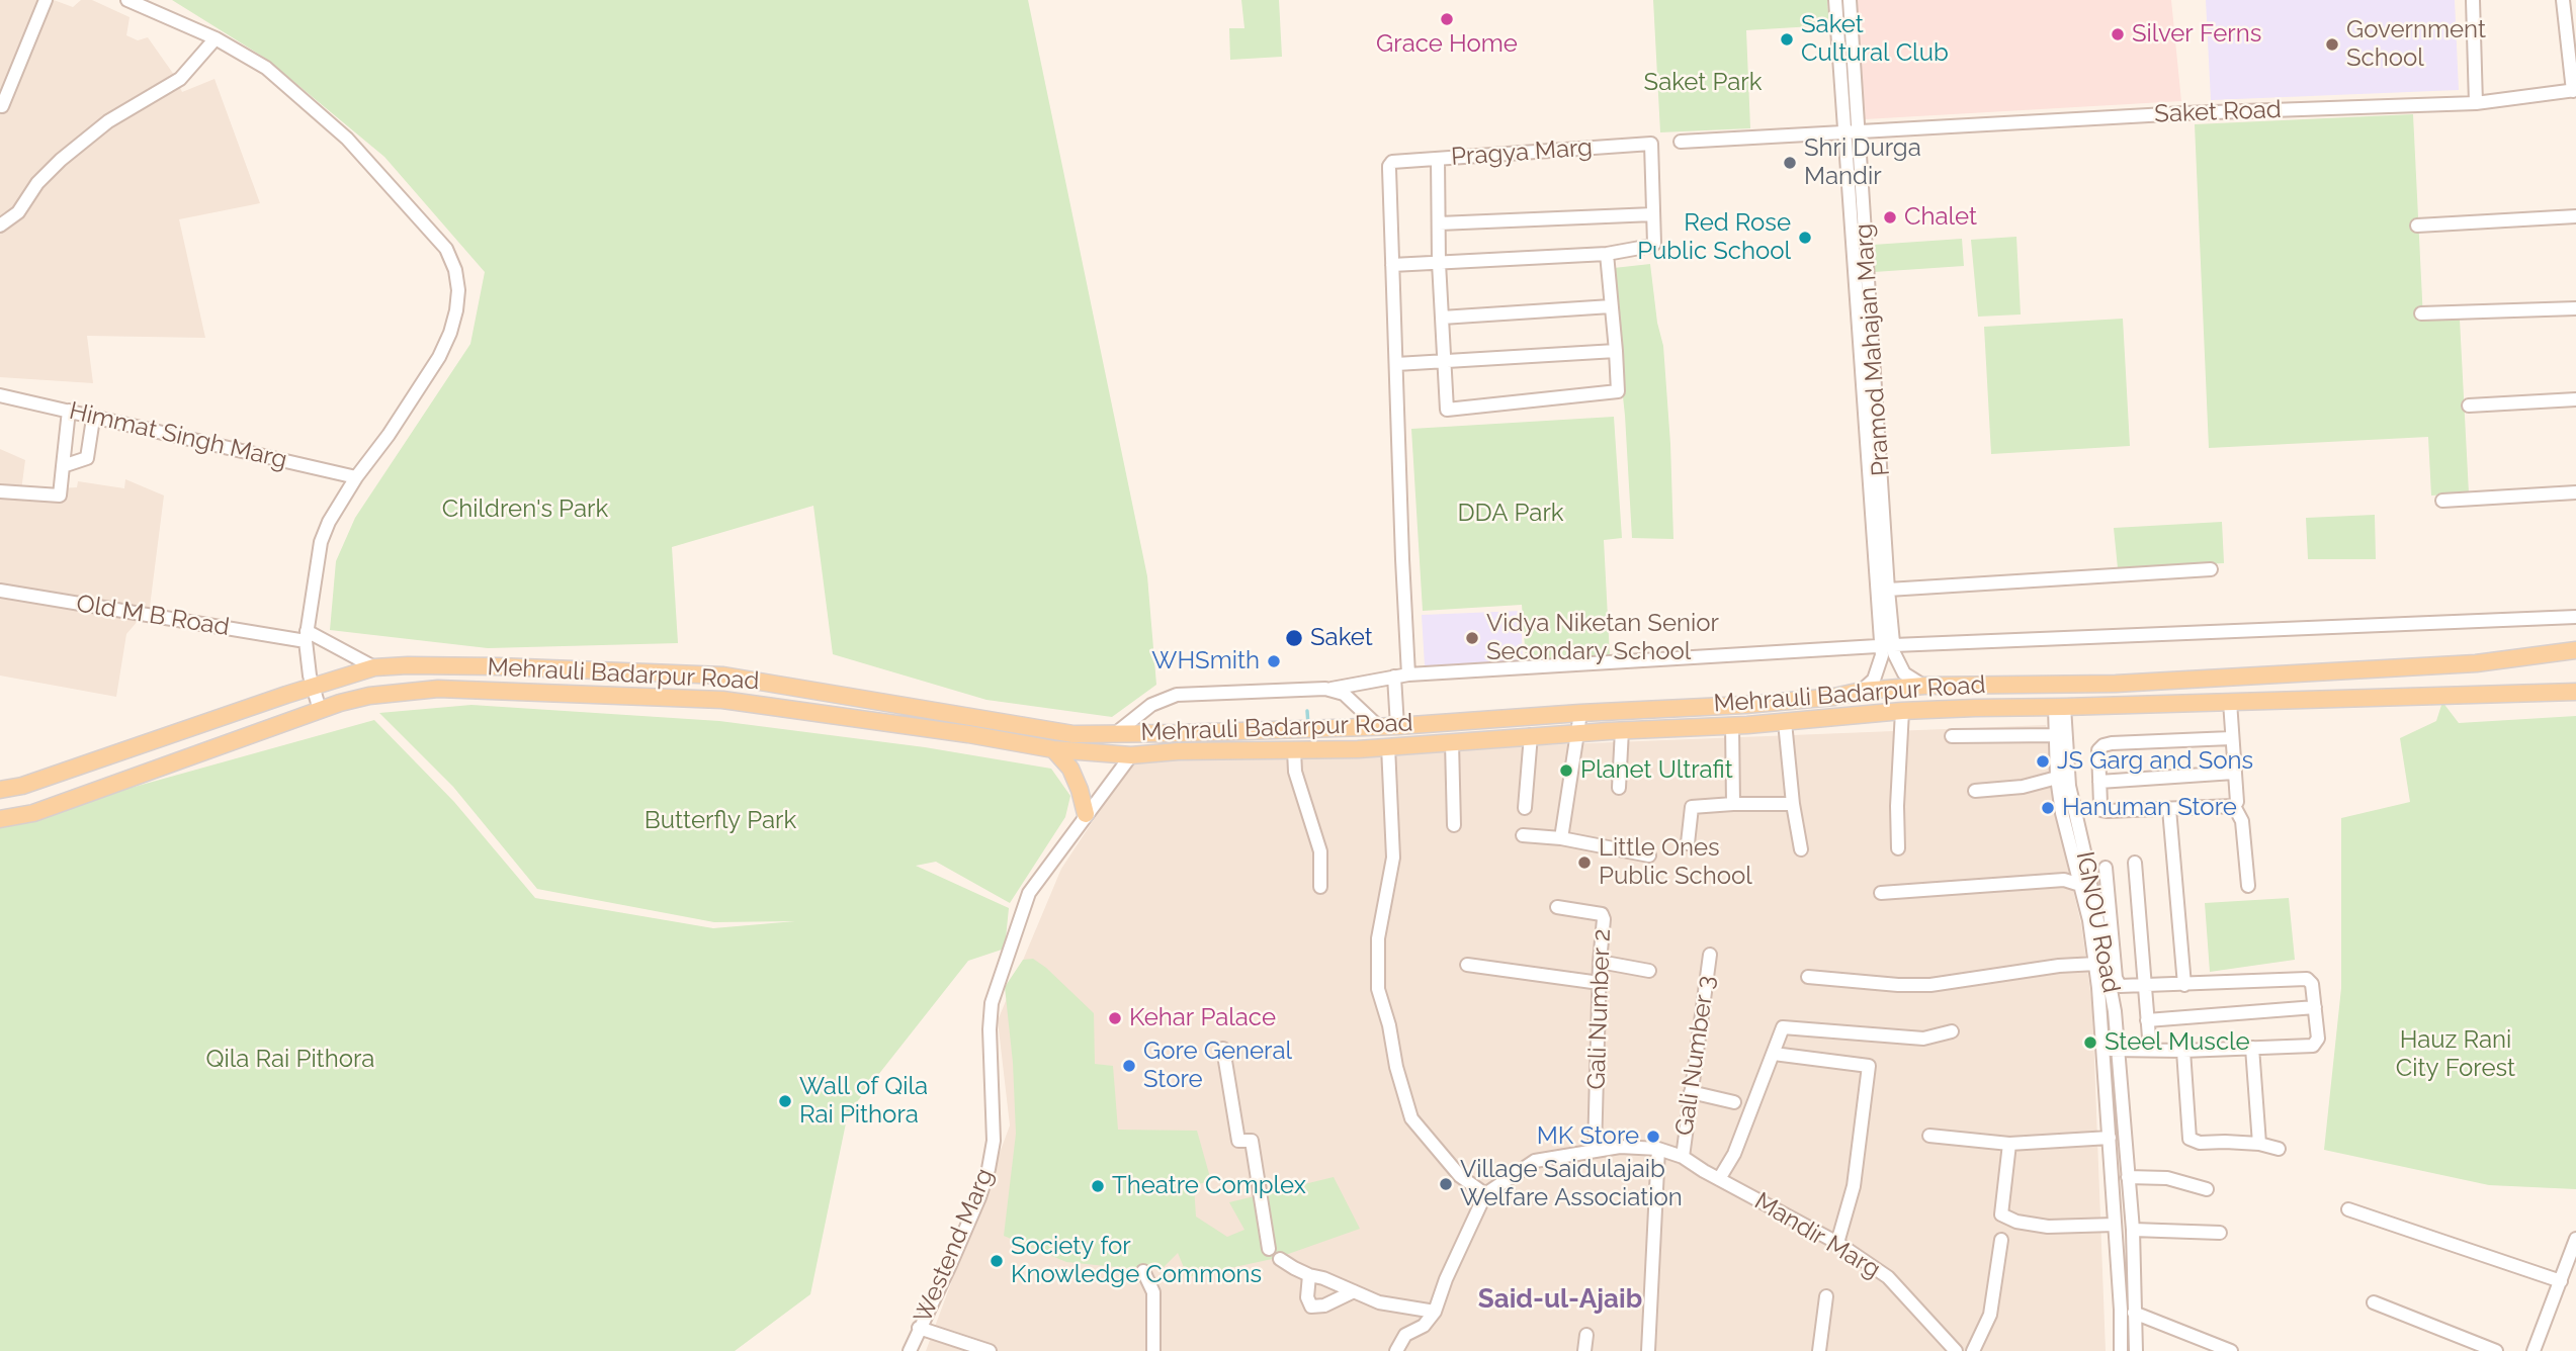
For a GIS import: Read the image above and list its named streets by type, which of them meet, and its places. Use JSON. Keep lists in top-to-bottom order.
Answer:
{
  "streets": {
    "main road": ["Mehrauli Badarpur Road"],
    "street": [
      "Saket Road",
      "Pragya Marg",
      "Pramod Mahajan Marg",
      "Himmat Singh Marg",
      "Old M B Road",
      "IGNOU Road",
      "Gali Number 2",
      "Gali Number 3",
      "Mandir Marg",
      "Westend Marg"
    ]
  },
  "crossings": [
    ["Saket Road", "Pramod Mahajan Marg"],
    ["Pramod Mahajan Marg", "Mehrauli Badarpur Road"],
    ["Old M B Road", "Mehrauli Badarpur Road"],
    ["Mehrauli Badarpur Road", "IGNOU Road"],
    ["Mehrauli Badarpur Road", "Westend Marg"],
    ["Gali Number 2", "Mandir Marg"],
    ["Gali Number 3", "Mandir Marg"]
  ],
  "districts": ["Said-ul-Ajaib"],
  "parks": [
    "Saket Park",
    "Children's Park",
    "DDA Park",
    "Butterfly Park",
    "Hauz Rani City Forest",
    "Qila Rai Pithora"
  ],
  "places": [
    "Grace Home",
    "Silver Ferns",
    "Saket Cultural Club",
    "Government School",
    "Shri Durga Mandir",
    "Chalet",
    "Red Rose Public School",
    "Saket",
    "Vidya Niketan Senior Secondary School",
    "WHSmith",
    "JS Garg and Sons",
    "Planet Ultrafit",
    "Hanuman Store",
    "Little Ones Public School",
    "Kehar Palace",
    "Steel Muscle",
    "Gore General Store",
    "Wall of Qila Rai Pithora",
    "MK Store",
    "Village Saidulajaib Welfare Association",
    "Theatre Complex",
    "Society for Knowledge Commons"
  ]
}
